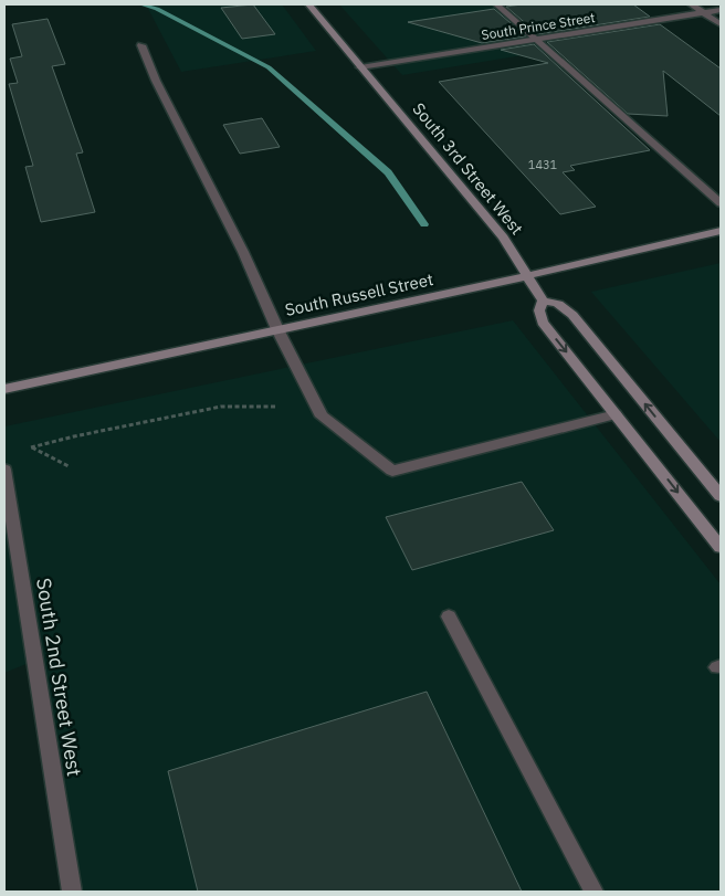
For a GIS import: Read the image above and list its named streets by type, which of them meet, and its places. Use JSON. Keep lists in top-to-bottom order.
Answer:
{
  "streets": {
    "main road": ["South 3rd Street West", "South Russell Street"],
    "street": ["South Prince Street", "South 2nd Street West"]
  },
  "crossings": [
    ["South Prince Street", "South 3rd Street West"],
    ["South 3rd Street West", "South Russell Street"]
  ],
  "house_numbers": ["1431"]
}
